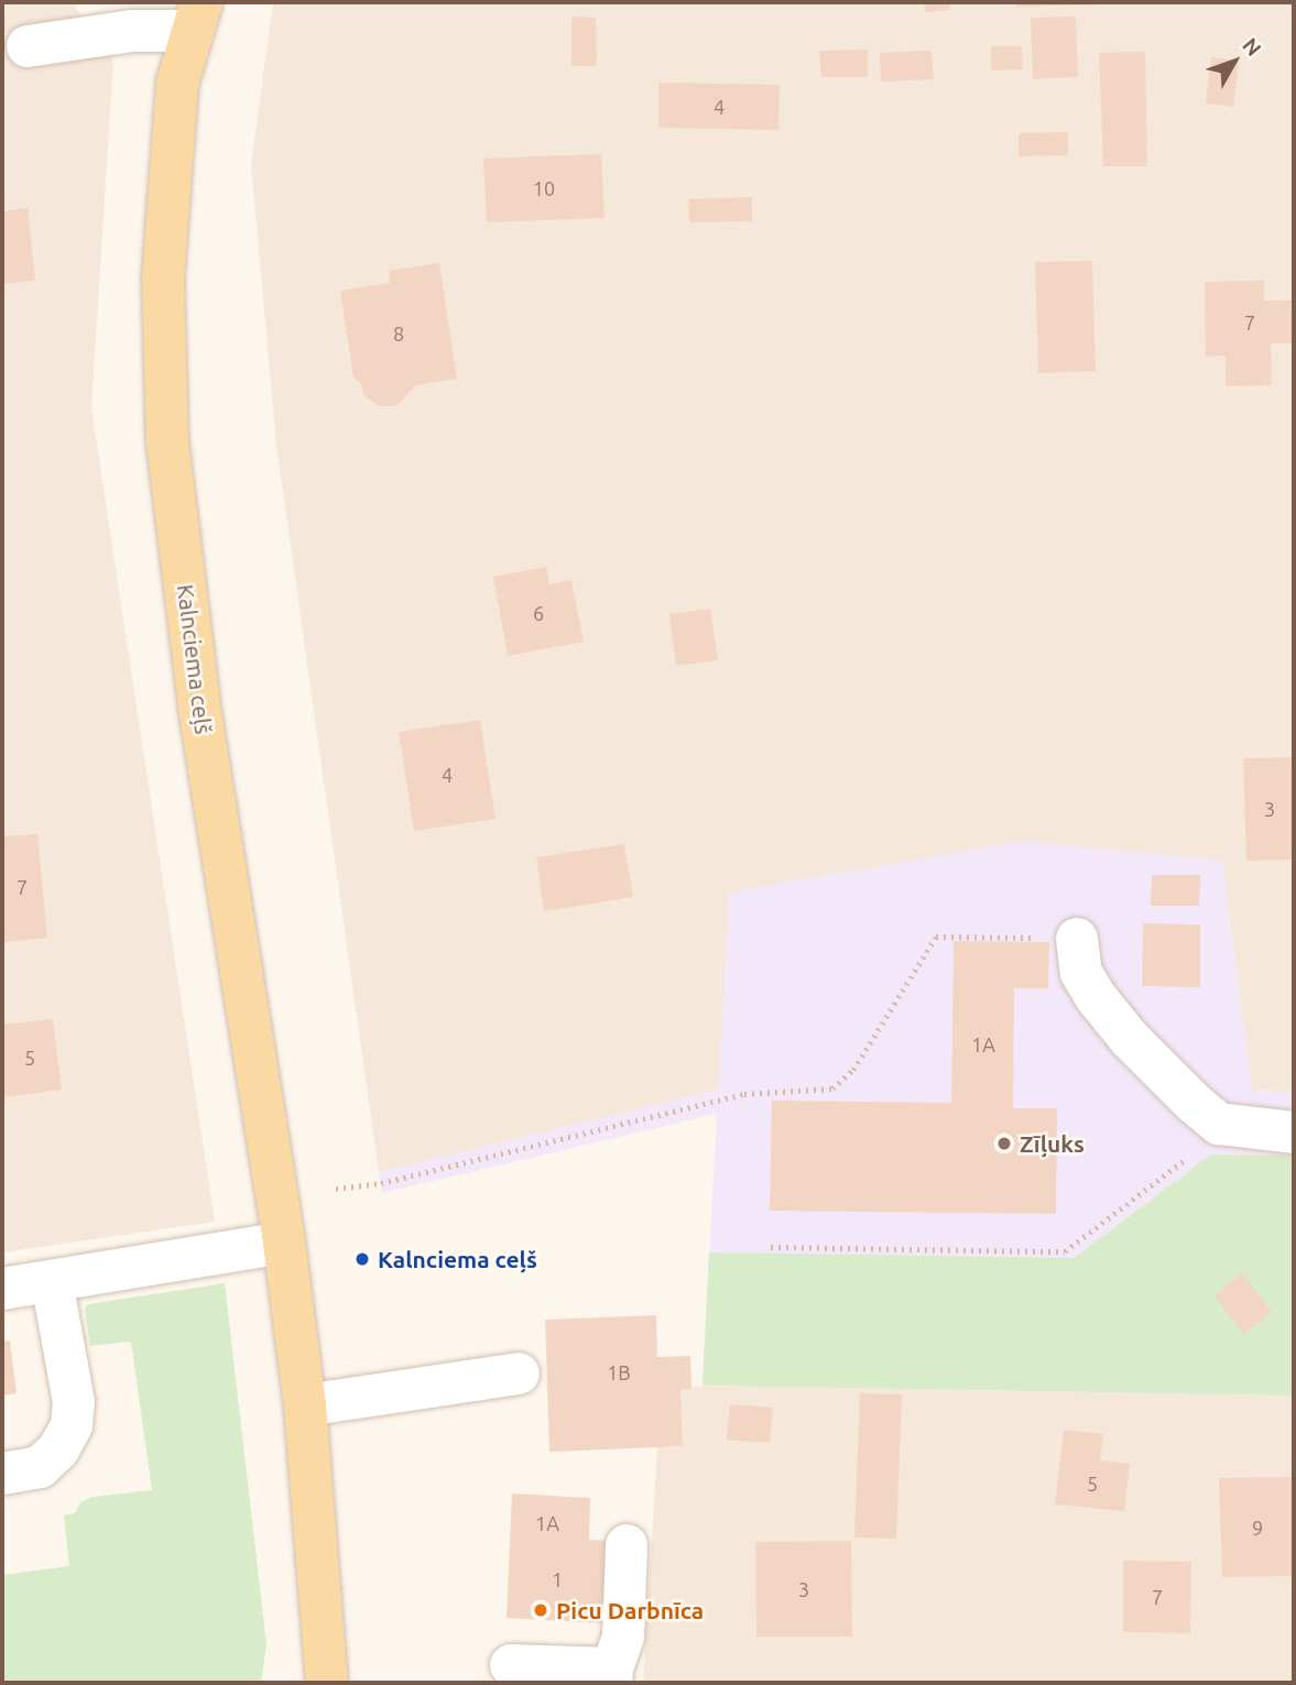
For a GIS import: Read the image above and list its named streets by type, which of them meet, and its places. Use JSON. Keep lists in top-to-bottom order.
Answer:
{
  "streets": {
    "main road": ["Kalnciema ceļš"]
  },
  "places": ["Zīļuks", "Kalnciema ceļš", "Picu Darbnīca"],
  "house_numbers": [
    "4",
    "10",
    "7",
    "8",
    "6",
    "4",
    "3",
    "7",
    "1A",
    "5",
    "1B",
    "5",
    "1A",
    "9",
    "1",
    "3",
    "7"
  ],
  "north": "top right"
}
